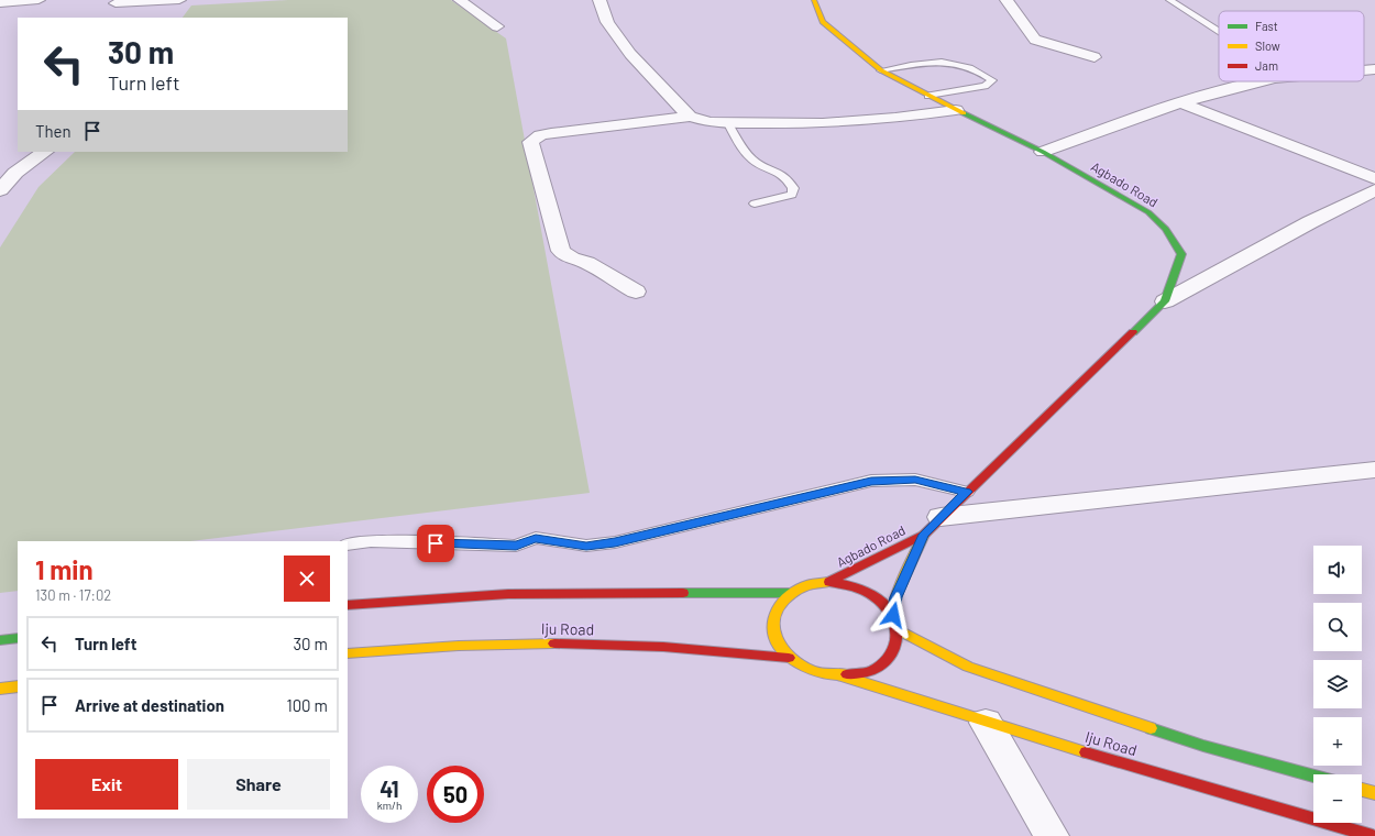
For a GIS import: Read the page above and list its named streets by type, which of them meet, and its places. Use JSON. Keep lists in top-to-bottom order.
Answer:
{
  "streets": {
    "main road": ["Agbado Road", "Iju Road"]
  },
  "crossings": [
    ["Agbado Road", "Iju Road"]
  ],
  "legend": ["Fast", "Slow", "Jam"],
  "page": {
    "turn": ["30 m", "Turn left"],
    "then": "Then",
    "heading": ["1 min", "130 m · 17:02"],
    "map_buttons": ["+", "−"],
    "list": [
      {
        "name": "Turn left",
        "value": "30 m"
      },
      {
        "name": "Arrive at destination",
        "value": "100 m"
      }
    ],
    "buttons": ["Exit", "Share"],
    "speed": "41 km/h",
    "limit": "50"
  }
}
